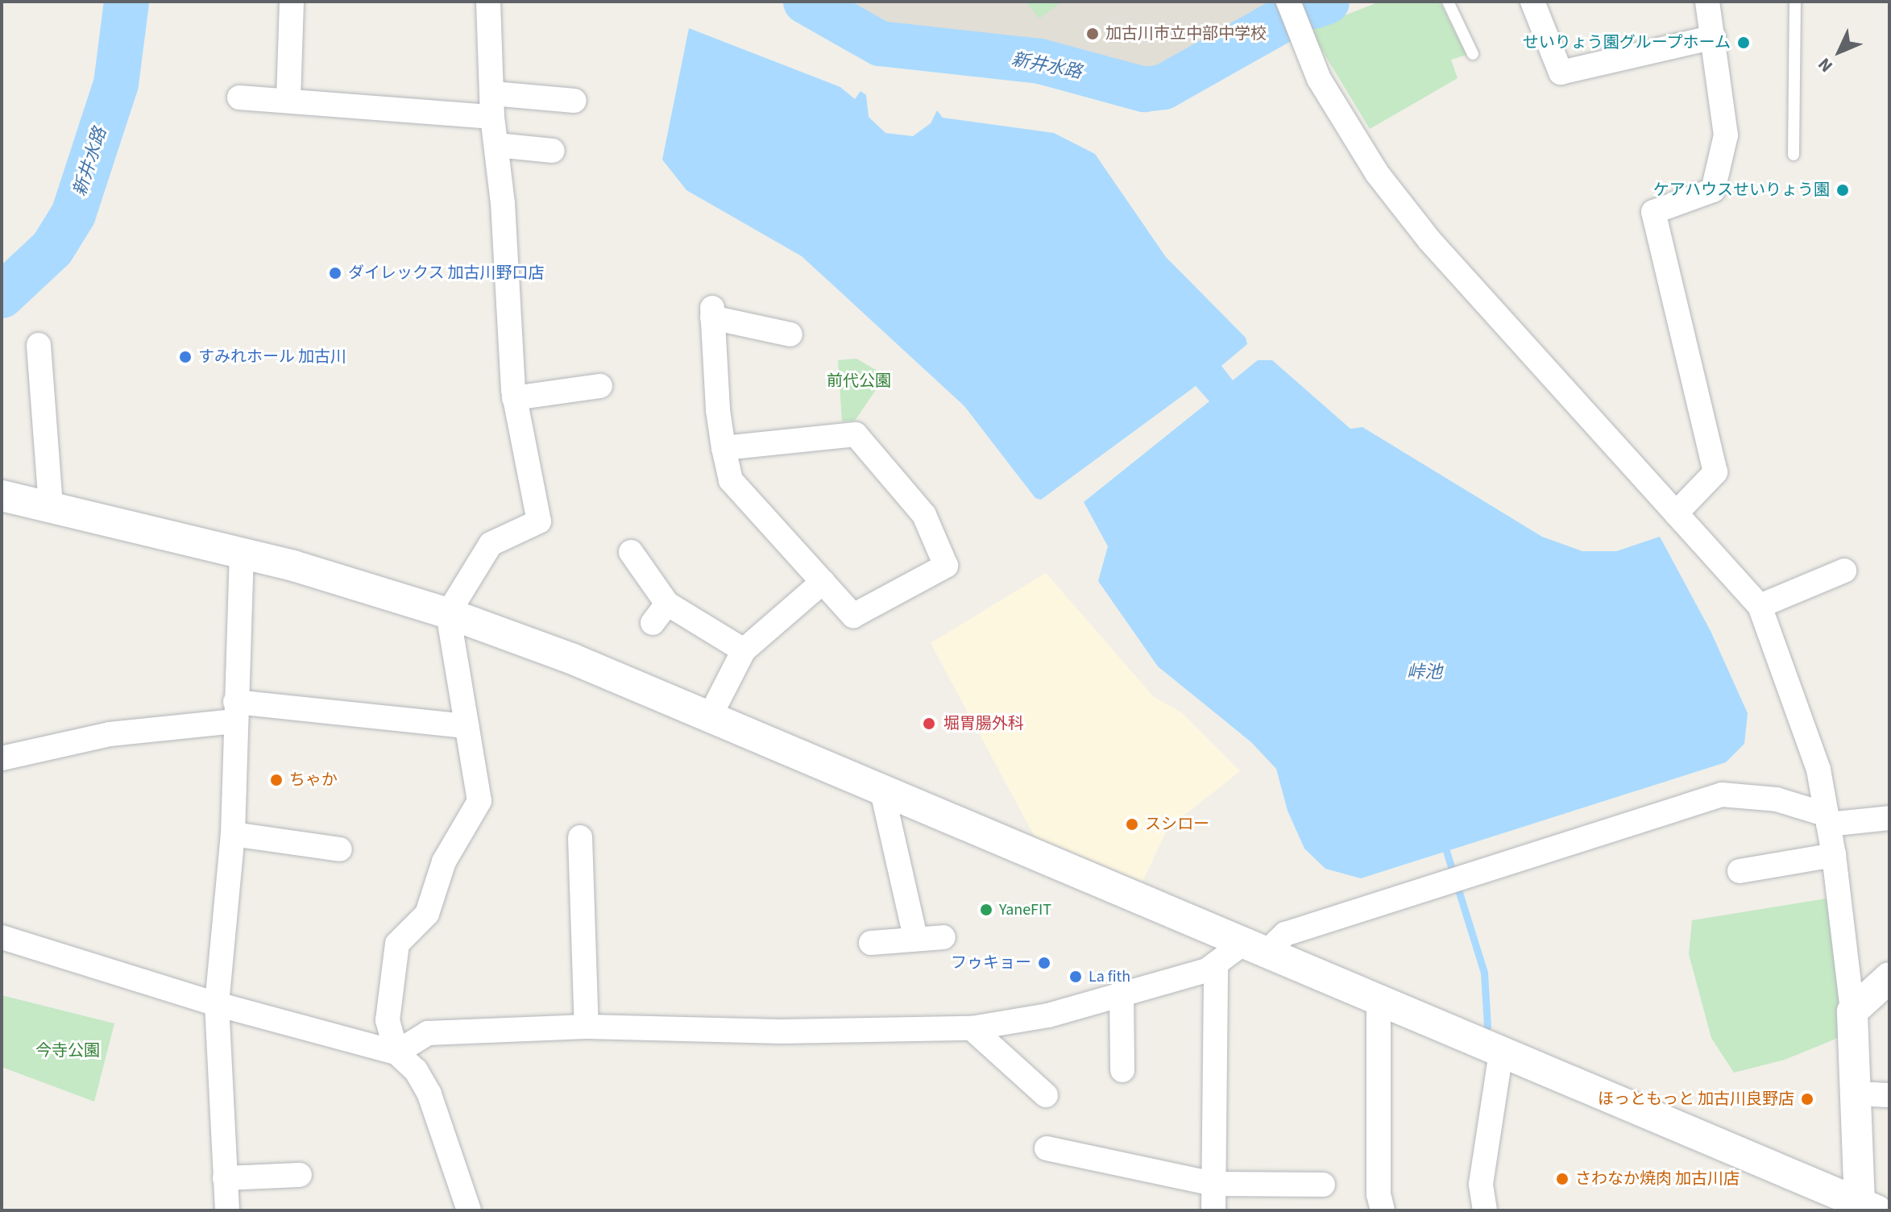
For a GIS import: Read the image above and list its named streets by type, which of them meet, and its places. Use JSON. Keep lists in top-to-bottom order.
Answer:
{
  "water": ["新井水路", "峠池"],
  "parks": ["前代公園", "今寺公園"],
  "places": [
    "加古川市立中部中学校",
    "せいりょう園グループホーム",
    "ケアハウスせいりょう園",
    "ダイレックス 加古川野口店",
    "すみれホール 加古川",
    "堀胃腸外科",
    "ちゃか",
    "スシロー",
    "YaneFIT",
    "フゥキョー",
    "La fith",
    "ほっともっと 加古川良野店",
    "さわなか焼肉 加古川店"
  ],
  "north": "bottom left"
}
